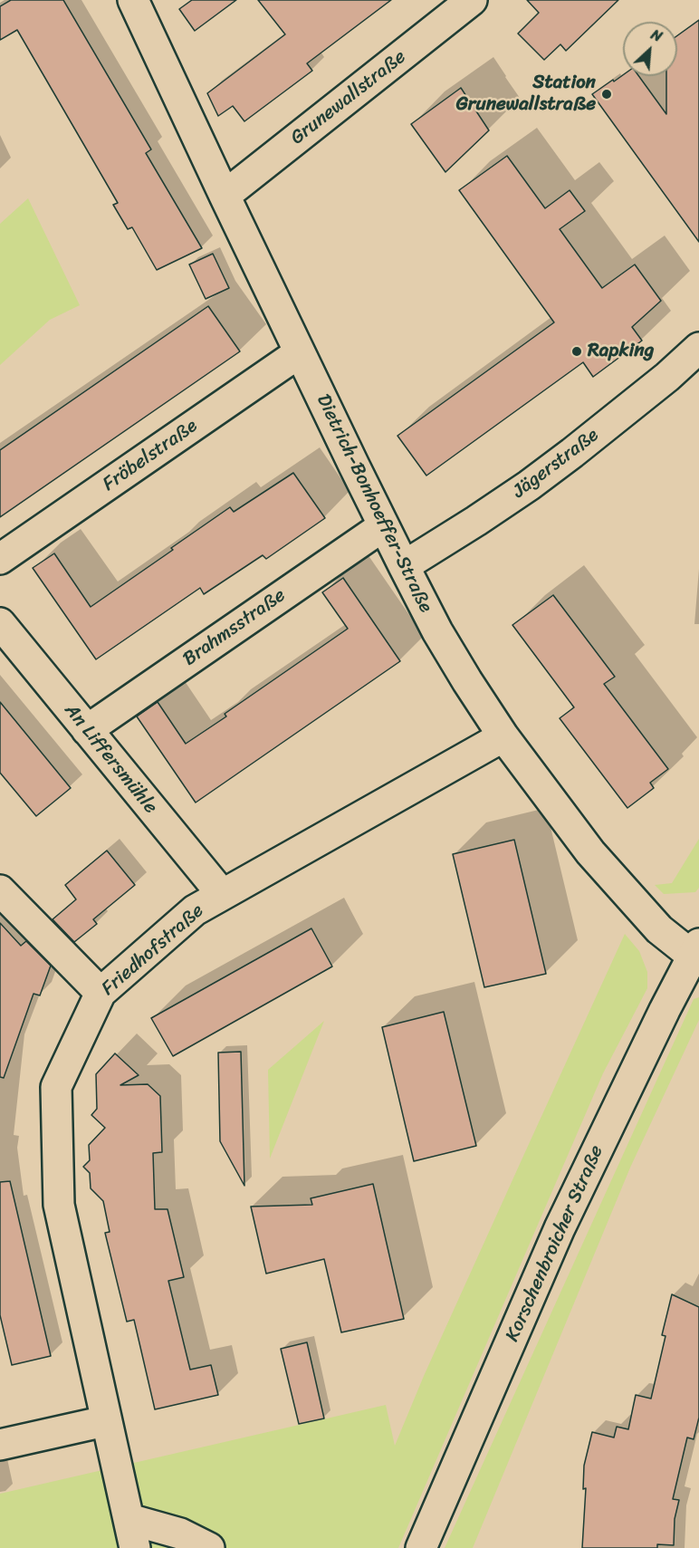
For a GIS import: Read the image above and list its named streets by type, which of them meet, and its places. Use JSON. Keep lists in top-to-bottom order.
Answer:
{
  "streets": {
    "street": [
      "Grunewallstraße",
      "Fröbelstraße",
      "Jägerstraße",
      "Dietrich-Bonhoeffer-Straße",
      "Brahmsstraße",
      "An Liffersmühle",
      "Friedhofstraße",
      "Korschenbroicher Straße"
    ]
  },
  "crossings": [
    ["Grunewallstraße", "Dietrich-Bonhoeffer-Straße"],
    ["Fröbelstraße", "Dietrich-Bonhoeffer-Straße"],
    ["Jägerstraße", "Dietrich-Bonhoeffer-Straße"],
    ["Dietrich-Bonhoeffer-Straße", "Brahmsstraße"],
    ["Dietrich-Bonhoeffer-Straße", "Friedhofstraße"],
    ["Dietrich-Bonhoeffer-Straße", "Korschenbroicher Straße"],
    ["Brahmsstraße", "An Liffersmühle"],
    ["An Liffersmühle", "Friedhofstraße"]
  ],
  "places": ["Station Grunewallstraße", "Rapking"],
  "north": "top right"
}
